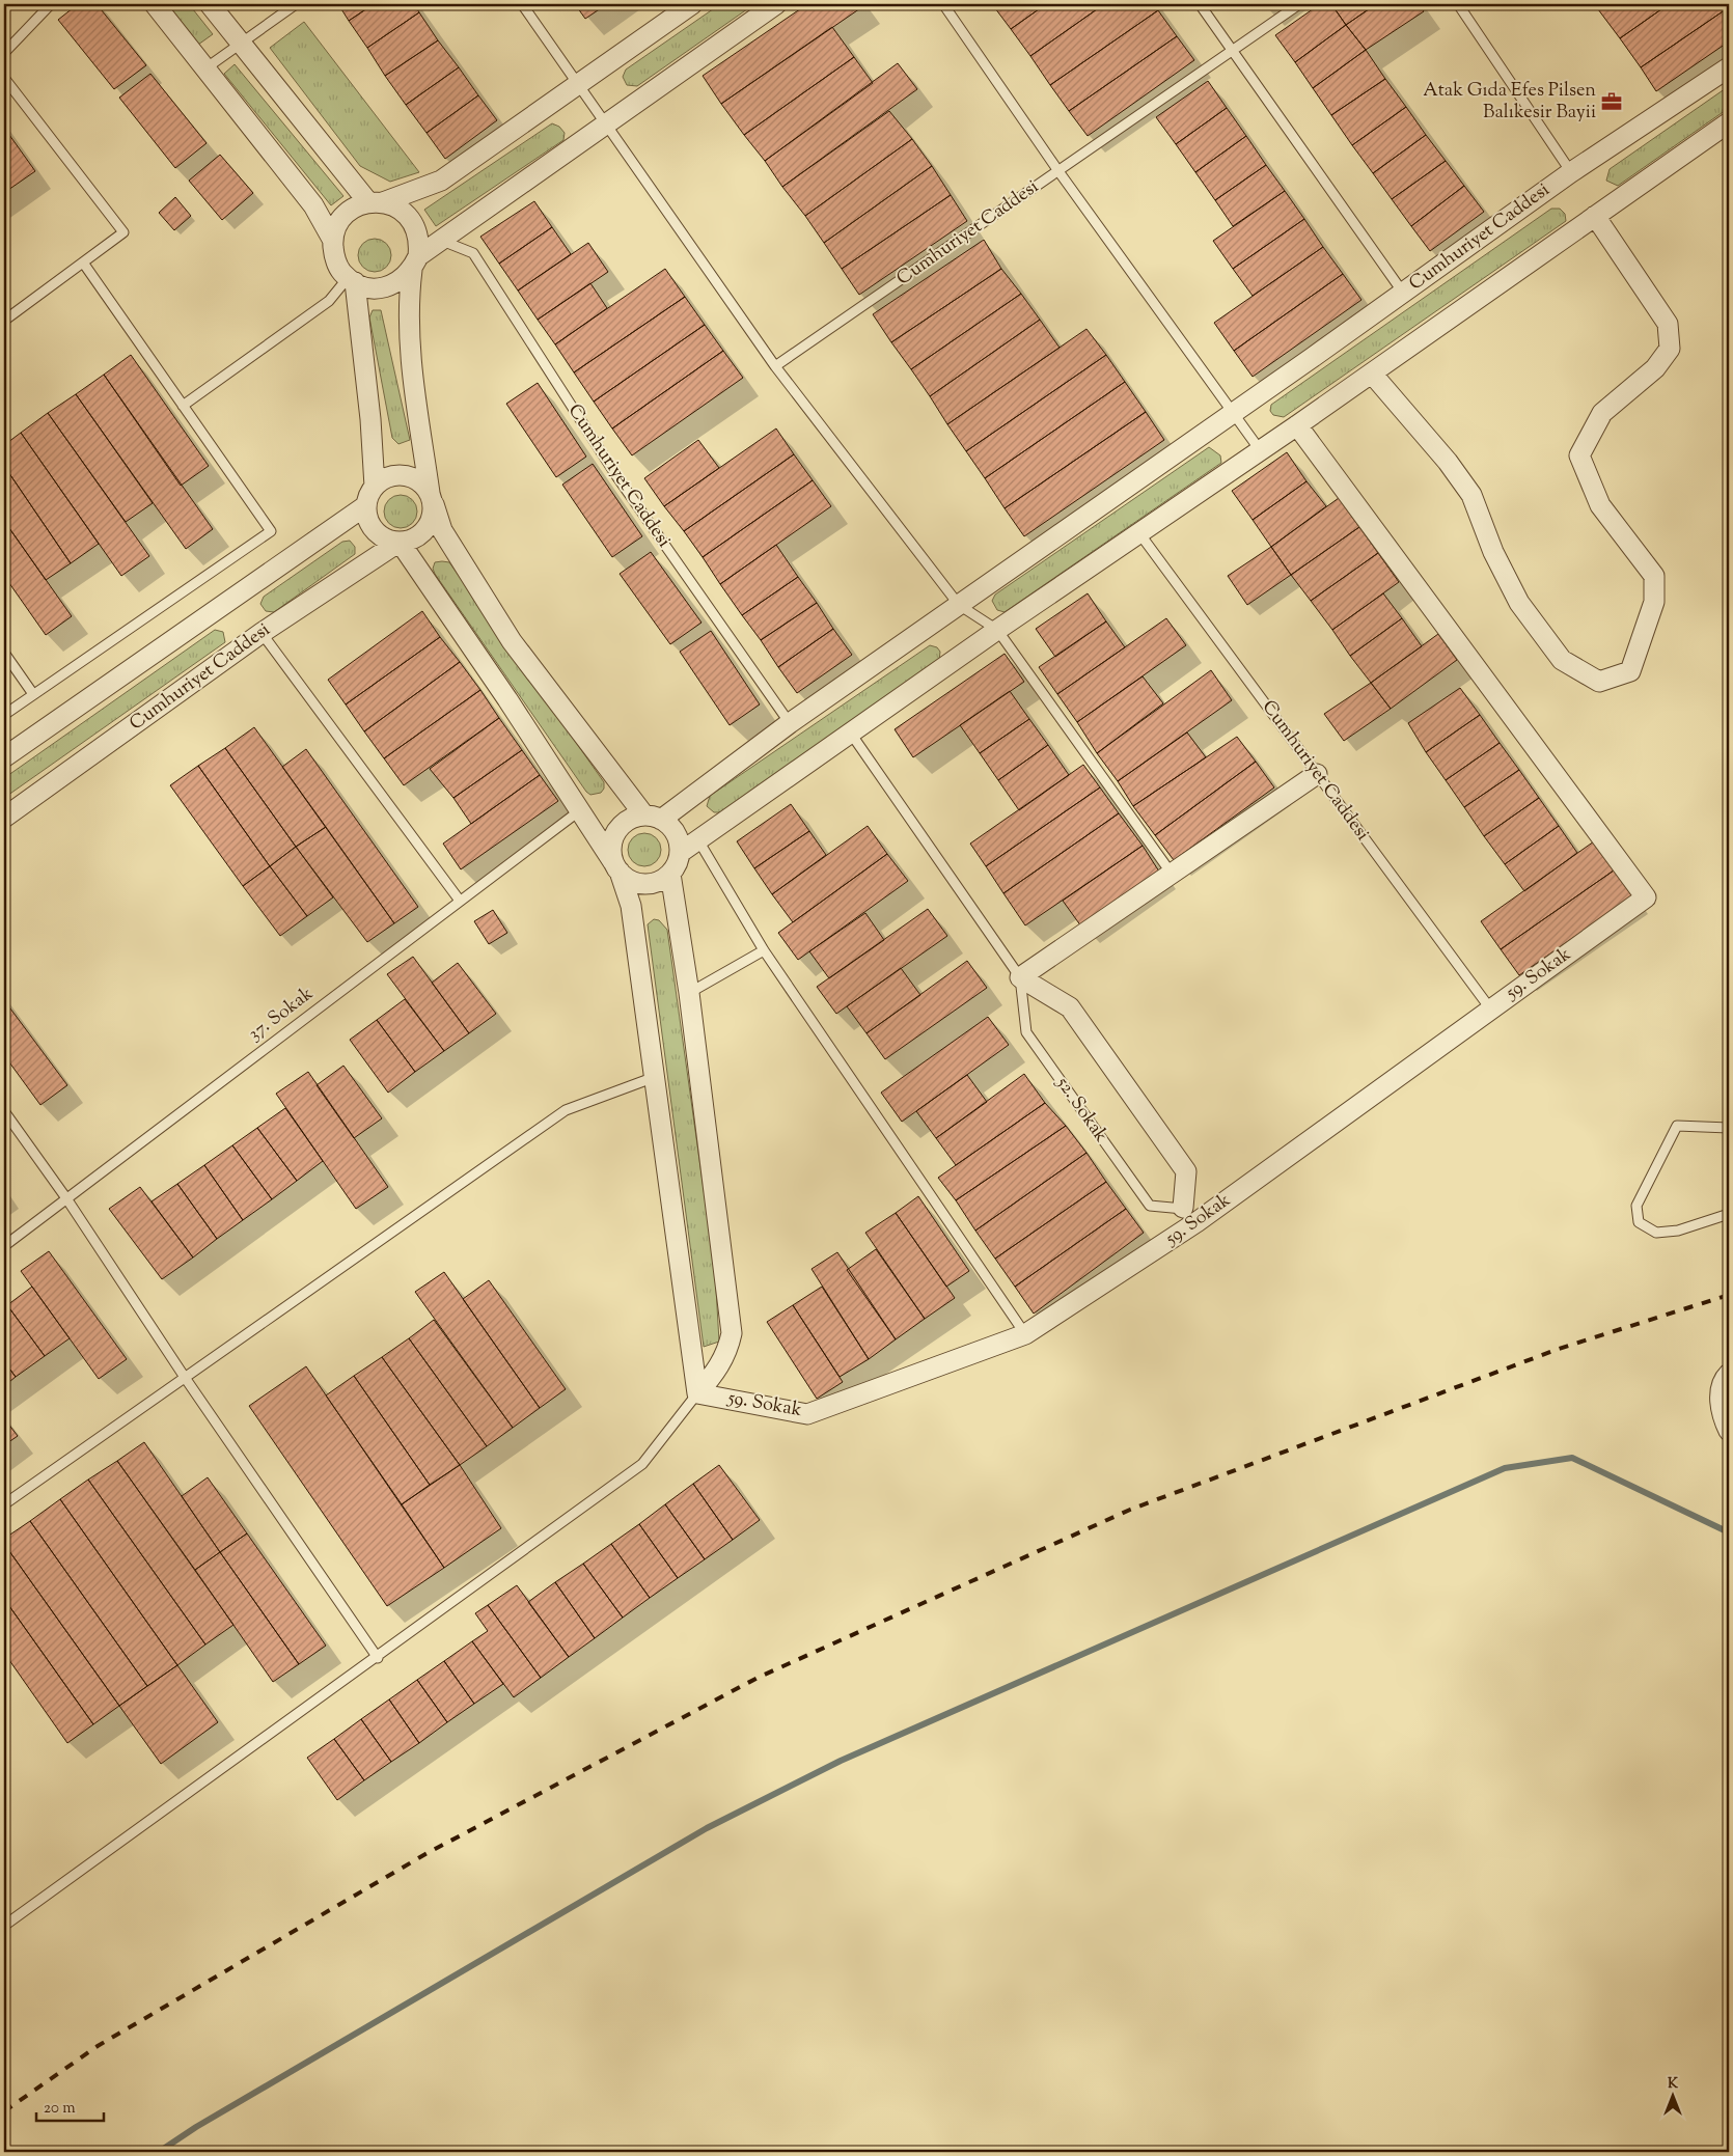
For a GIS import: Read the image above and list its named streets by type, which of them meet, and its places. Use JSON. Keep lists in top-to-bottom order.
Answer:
{
  "streets": {
    "street": ["Cumhuriyet Caddesi", "59. Sokak", "52. Sokak"],
    "lane": ["37. Sokak"]
  },
  "crossings": [
    ["Cumhuriyet Caddesi", "59. Sokak"]
  ],
  "places": {
    "office": ["Atak Gıda Efes Pilsen Balıkesir Bayii"]
  },
  "scale_bar": "20 m",
  "north": "top"
}
